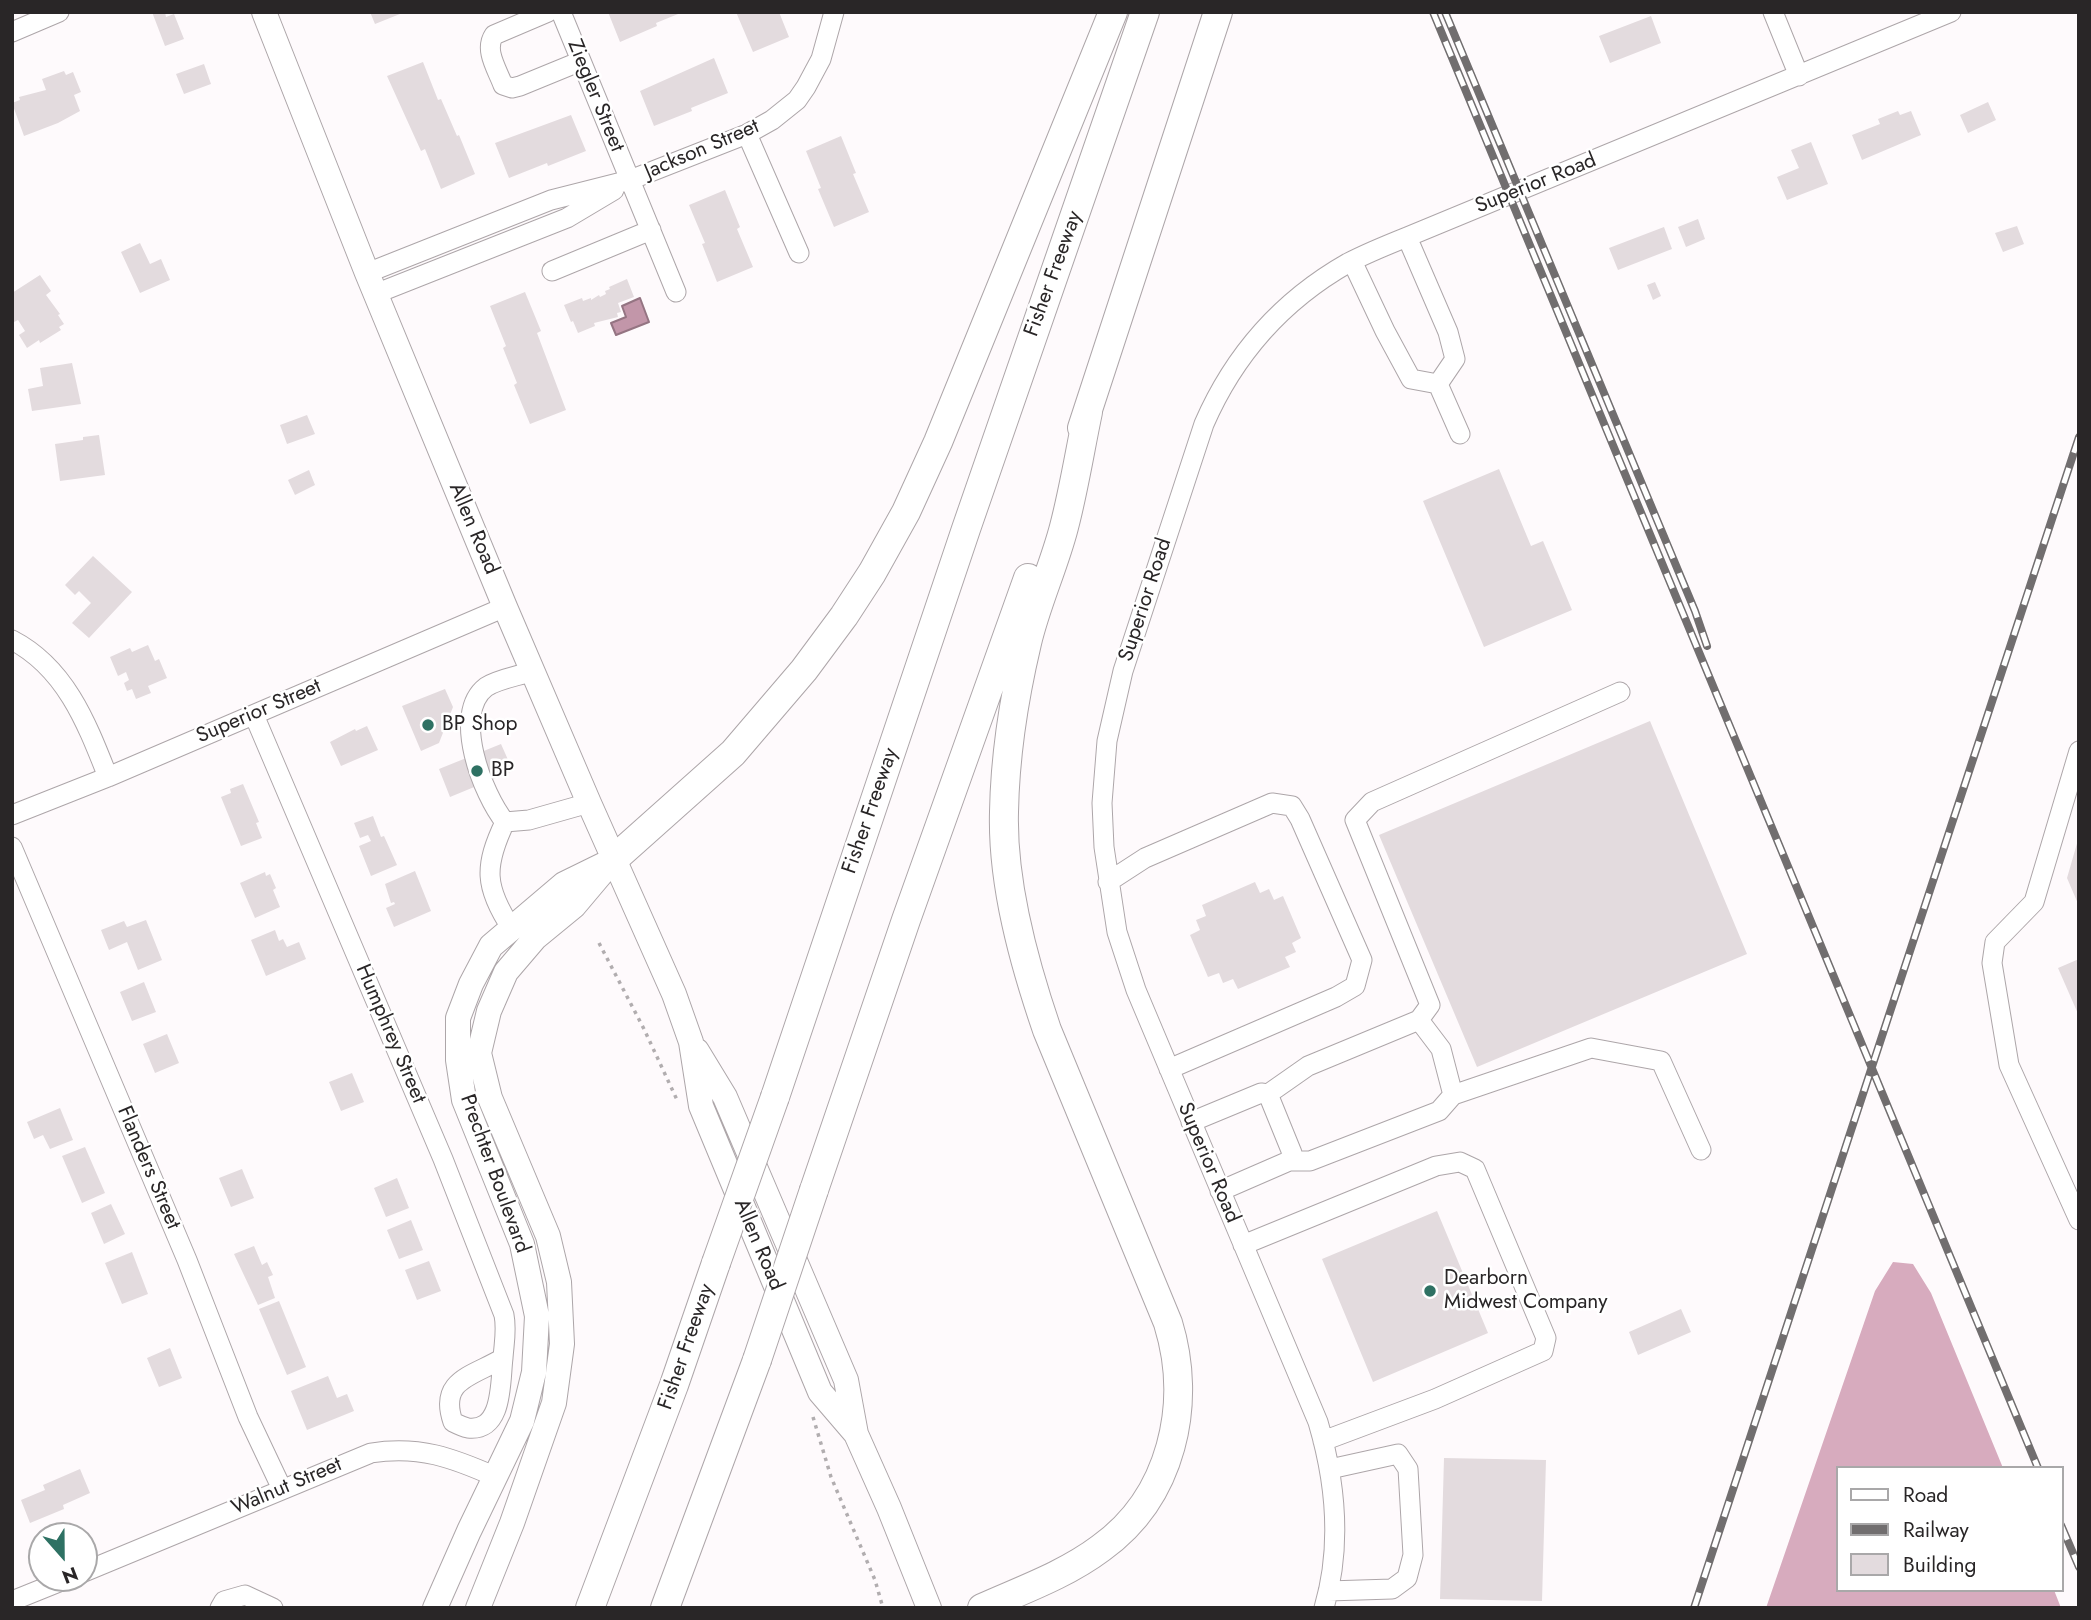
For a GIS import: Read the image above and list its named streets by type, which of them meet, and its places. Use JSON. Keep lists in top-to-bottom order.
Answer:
{
  "streets": {
    "highway": ["Fisher Freeway"],
    "main road": ["Allen Road", "Prechter Boulevard"],
    "street": [
      "Ziegler Street",
      "Jackson Street",
      "Superior Road",
      "Superior Street",
      "Humphrey Street",
      "Flanders Street",
      "Walnut Street"
    ]
  },
  "crossings": [
    ["Ziegler Street", "Jackson Street"],
    ["Jackson Street", "Allen Road"],
    ["Allen Road", "Superior Street"],
    ["Allen Road", "Prechter Boulevard"],
    ["Superior Street", "Humphrey Street"],
    ["Flanders Street", "Walnut Street"],
    ["Prechter Boulevard", "Walnut Street"]
  ],
  "places": ["BP Shop", "BP", "Dearborn Midwest Company"],
  "legend": ["Road", "Railway", "Building"],
  "north": "bottom"
}
